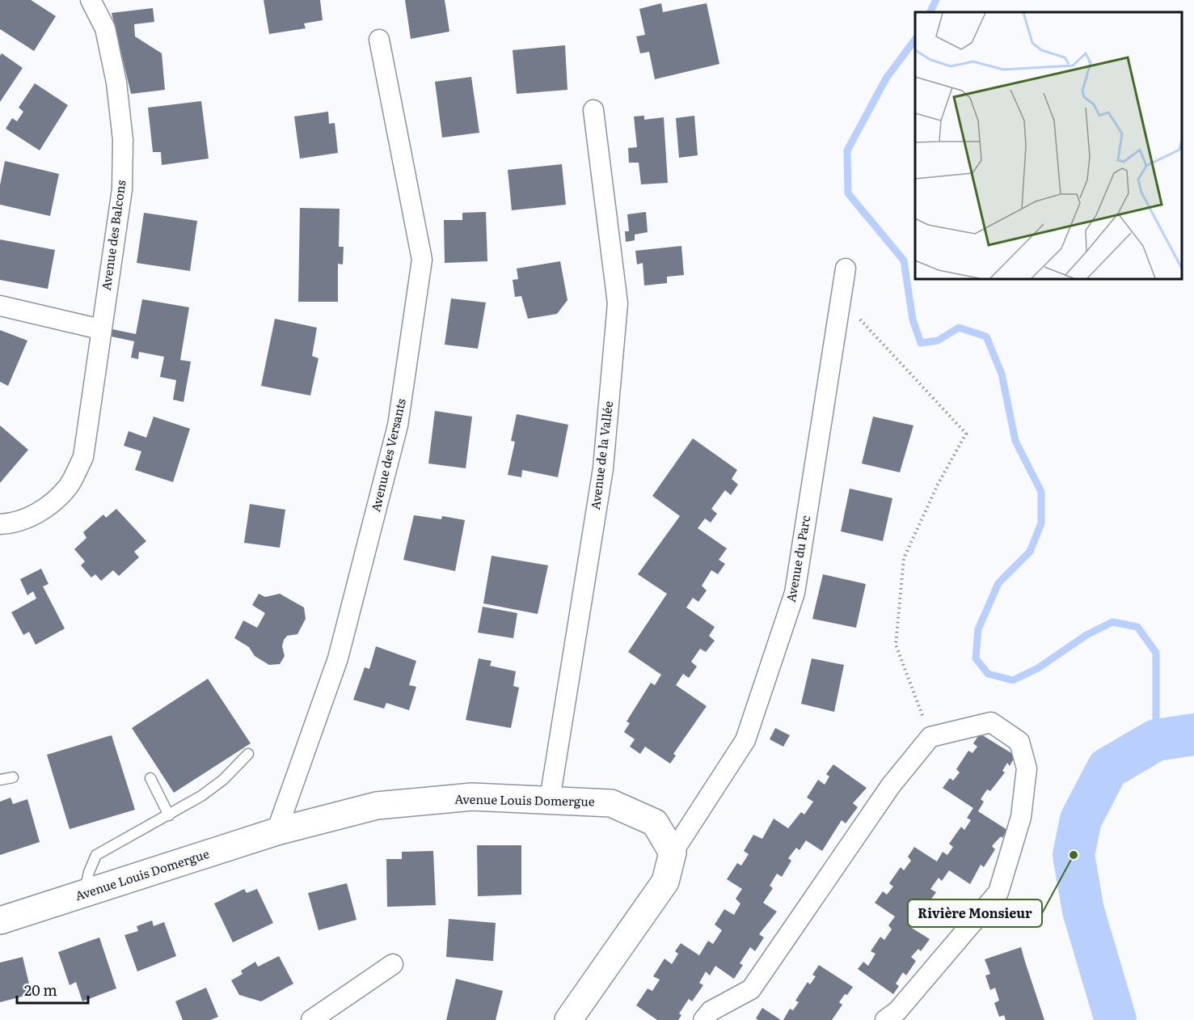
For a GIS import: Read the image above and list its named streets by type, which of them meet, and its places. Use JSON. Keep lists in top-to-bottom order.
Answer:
{
  "streets": {
    "main road": ["Avenue Louis Domergue"],
    "street": [
      "Avenue des Balcons",
      "Avenue des Versants",
      "Avenue de la Vallée",
      "Avenue du Parc"
    ]
  },
  "crossings": [
    ["Avenue des Versants", "Avenue Louis Domergue"],
    ["Avenue de la Vallée", "Avenue Louis Domergue"],
    ["Avenue du Parc", "Avenue Louis Domergue"]
  ],
  "places": ["Rivière Monsieur"],
  "scale_bar": "20 m"
}
